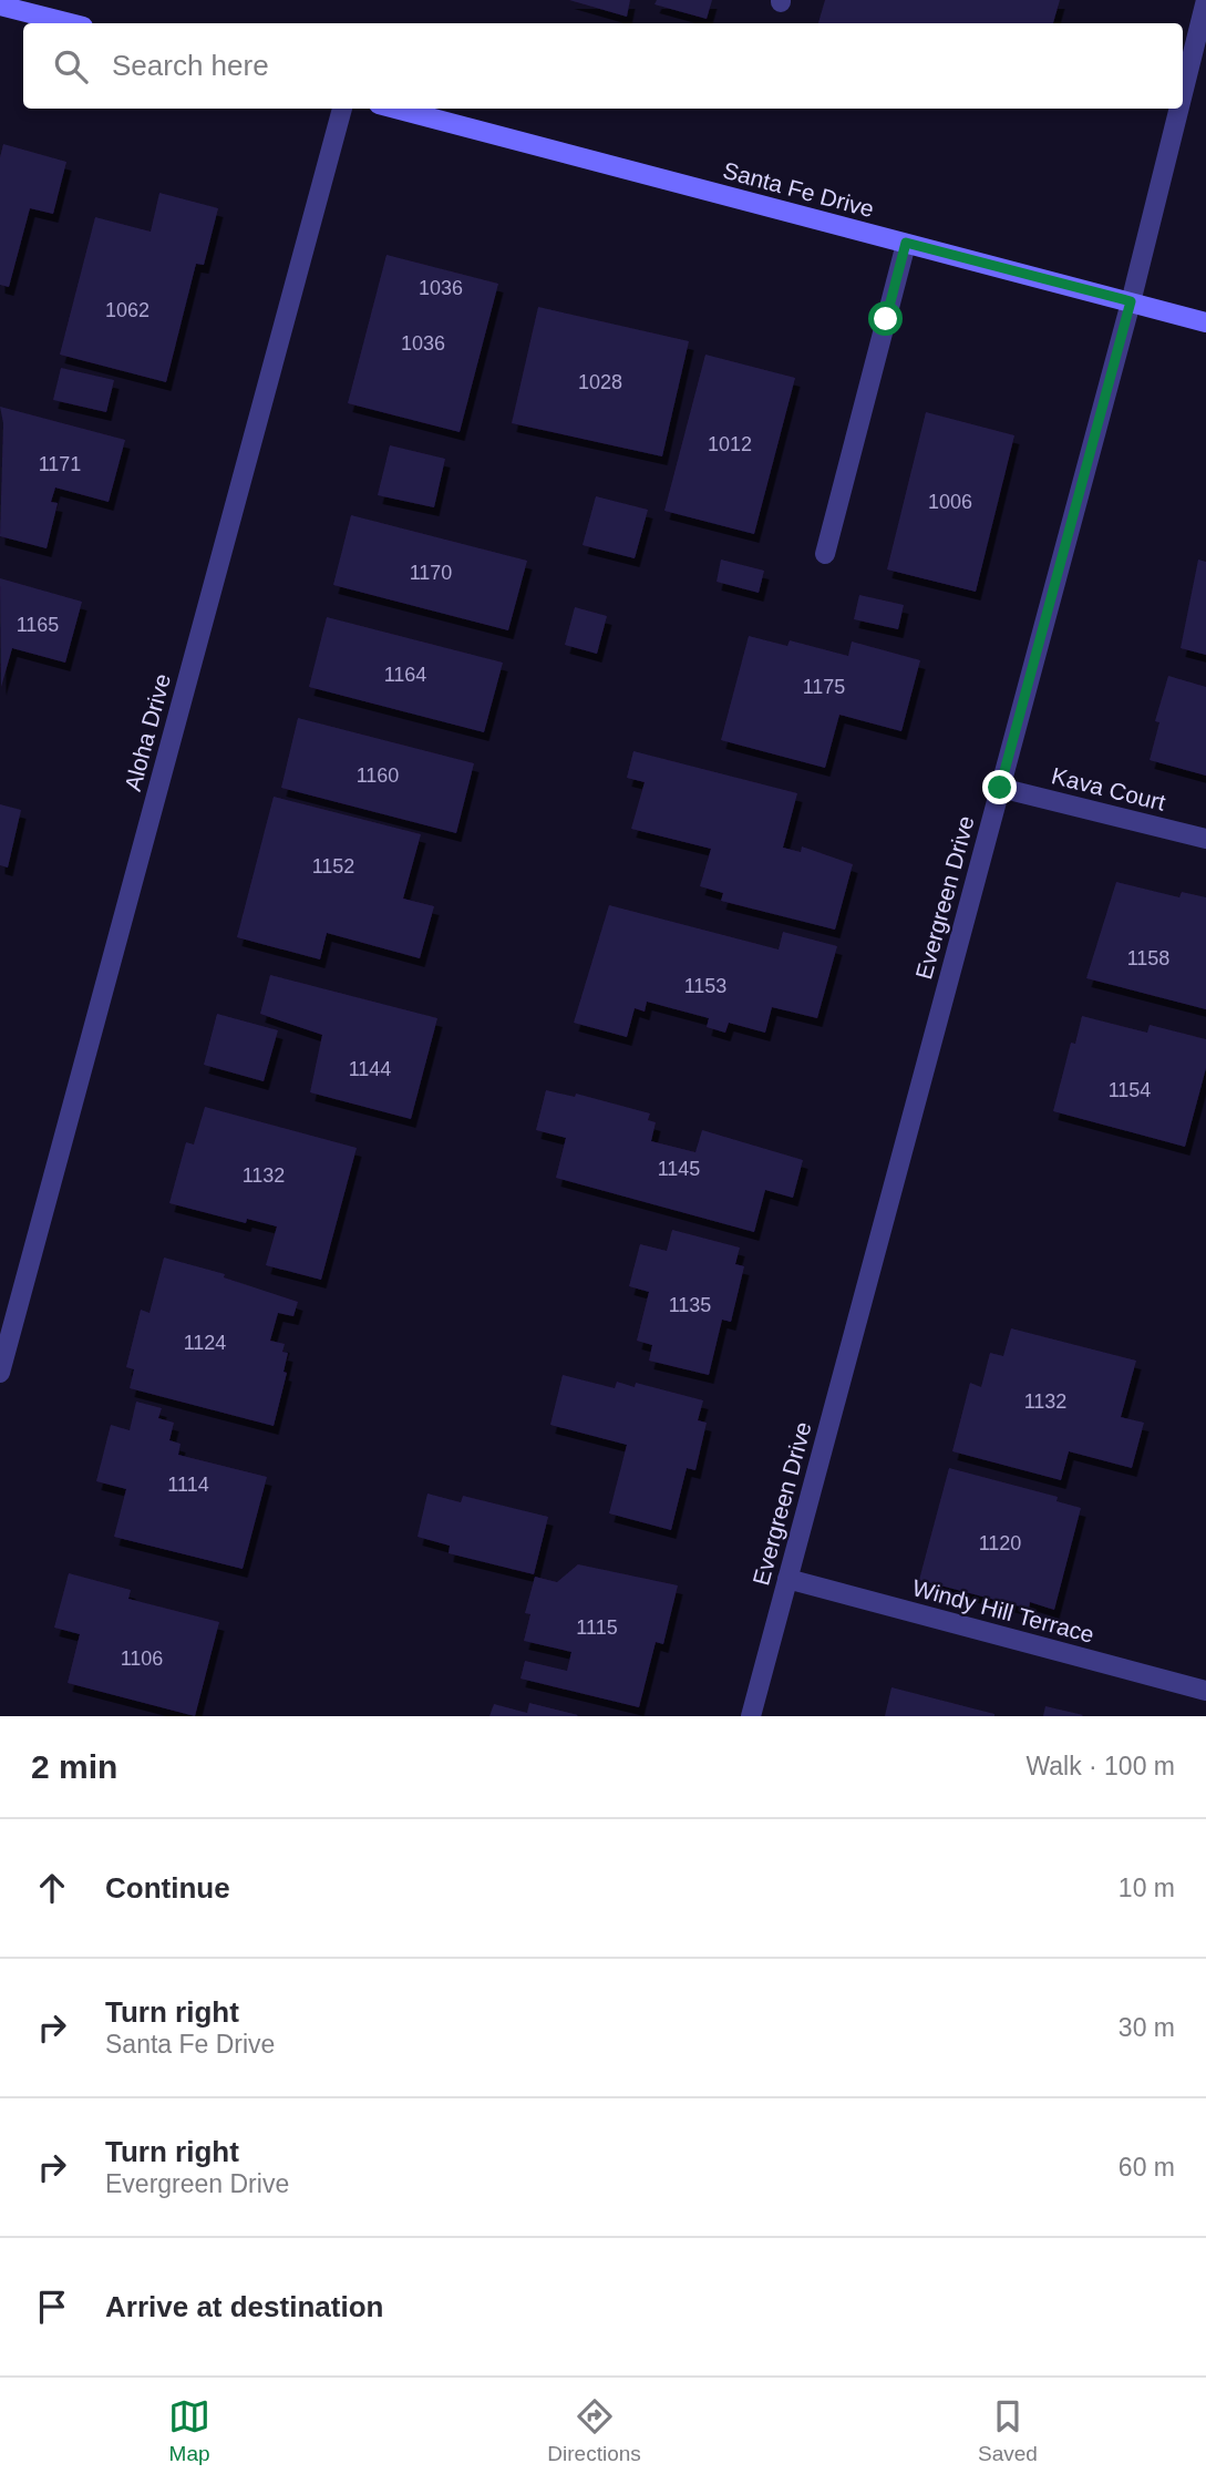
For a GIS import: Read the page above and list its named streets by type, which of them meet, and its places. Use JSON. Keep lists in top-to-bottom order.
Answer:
{
  "streets": {
    "main road": ["Santa Fe Drive"],
    "street": [
      "Aloha Drive",
      "Kava Court",
      "Evergreen Drive",
      "Windy Hill Terrace"
    ]
  },
  "crossings": [
    ["Santa Fe Drive", "Evergreen Drive"],
    ["Kava Court", "Evergreen Drive"],
    ["Evergreen Drive", "Windy Hill Terrace"]
  ],
  "house_numbers": [
    "1036",
    "1062",
    "1036",
    "1028",
    "1012",
    "1171",
    "1006",
    "1170",
    "1165",
    "1164",
    "1175",
    "1160",
    "1152",
    "1158",
    "1153",
    "1144",
    "1154",
    "1145",
    "1132",
    "1135",
    "1124",
    "1132",
    "1114",
    "1120",
    "1115",
    "1106"
  ],
  "page": {
    "search": "Search here",
    "heading": ["2 min", "Walk · 100 m"],
    "list": [
      ["Continue", "10 m"],
      ["Turn right", "Santa Fe Drive", "30 m"],
      ["Turn right", "Evergreen Drive", "60 m"],
      "Arrive at destination"
    ],
    "nav": ["Map", "Directions", "Saved"]
  }
}
